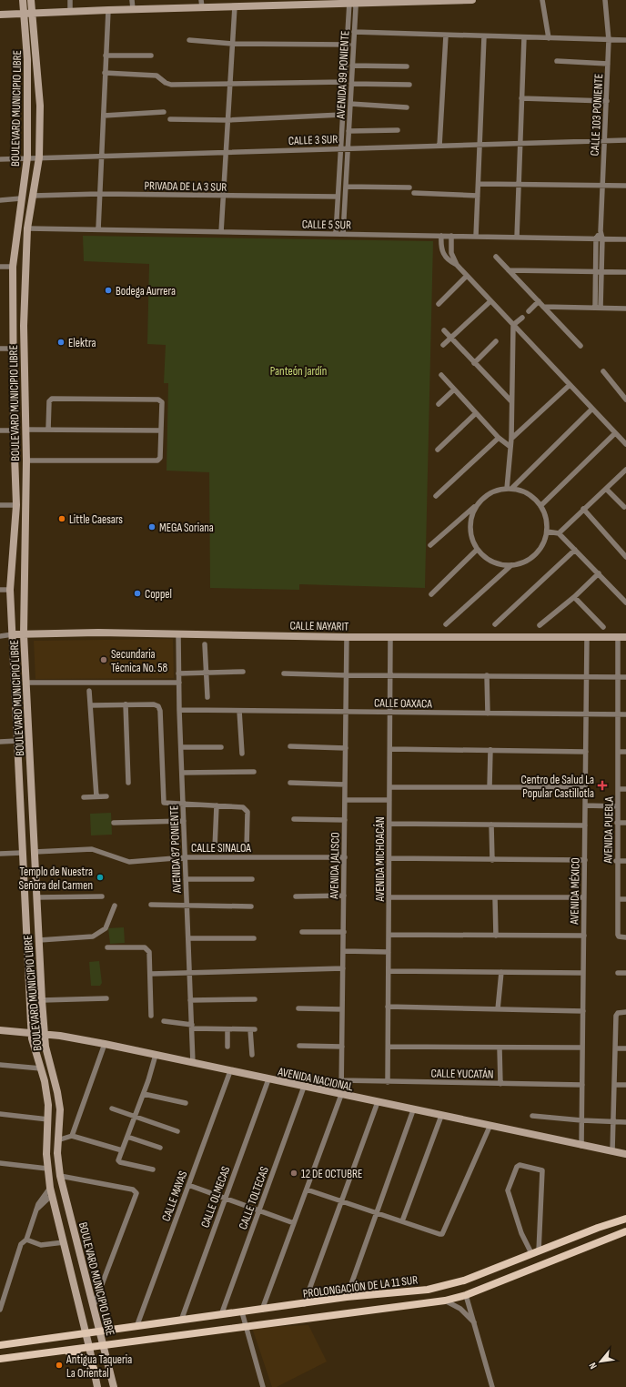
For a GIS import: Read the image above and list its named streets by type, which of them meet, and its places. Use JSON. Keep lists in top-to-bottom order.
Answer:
{
  "streets": {
    "main road": [
      "BOULEVARD MUNICIPIO LIBRE",
      "CALLE NAYARIT",
      "AVENIDA NACIONAL",
      "PROLONGACIÓN DE LA 11 SUR"
    ],
    "street": [
      "AVENIDA 99 PONIENTE",
      "CALLE 103 PONIENTE",
      "CALLE 3 SUR",
      "PRIVADA DE LA 3 SUR",
      "CALLE 5 SUR",
      "CALLE OAXACA",
      "AVENIDA PUEBLA",
      "CALLE SINALOA",
      "AVENIDA 87 PONIENTE",
      "AVENIDA MICHOACÁN",
      "AVENIDA JALISCO",
      "AVENIDA MÉXICO",
      "CALLE YUCATÁN",
      "CALLE MAYAS",
      "CALLE OLMECAS",
      "CALLE TOLTECAS"
    ]
  },
  "crossings": [
    ["AVENIDA 99 PONIENTE", "CALLE 3 SUR"],
    ["AVENIDA 99 PONIENTE", "PRIVADA DE LA 3 SUR"],
    ["AVENIDA 99 PONIENTE", "CALLE 5 SUR"],
    ["BOULEVARD MUNICIPIO LIBRE", "CALLE 3 SUR"],
    ["BOULEVARD MUNICIPIO LIBRE", "PRIVADA DE LA 3 SUR"],
    ["BOULEVARD MUNICIPIO LIBRE", "CALLE 5 SUR"],
    ["BOULEVARD MUNICIPIO LIBRE", "CALLE NAYARIT"],
    ["BOULEVARD MUNICIPIO LIBRE", "CALLE SINALOA"],
    ["BOULEVARD MUNICIPIO LIBRE", "AVENIDA NACIONAL"],
    ["BOULEVARD MUNICIPIO LIBRE", "PROLONGACIÓN DE LA 11 SUR"],
    ["CALLE 103 PONIENTE", "CALLE 3 SUR"],
    ["CALLE 103 PONIENTE", "CALLE 5 SUR"],
    ["CALLE NAYARIT", "AVENIDA PUEBLA"],
    ["CALLE NAYARIT", "AVENIDA 87 PONIENTE"],
    ["CALLE NAYARIT", "AVENIDA MICHOACÁN"],
    ["CALLE NAYARIT", "AVENIDA JALISCO"],
    ["CALLE NAYARIT", "AVENIDA MÉXICO"],
    ["CALLE OAXACA", "AVENIDA PUEBLA"],
    ["CALLE OAXACA", "AVENIDA 87 PONIENTE"],
    ["CALLE OAXACA", "AVENIDA MICHOACÁN"],
    ["CALLE OAXACA", "AVENIDA JALISCO"],
    ["CALLE OAXACA", "AVENIDA MÉXICO"],
    ["CALLE SINALOA", "AVENIDA 87 PONIENTE"],
    ["CALLE SINALOA", "AVENIDA JALISCO"],
    ["AVENIDA 87 PONIENTE", "AVENIDA NACIONAL"],
    ["AVENIDA MICHOACÁN", "CALLE YUCATÁN"],
    ["AVENIDA JALISCO", "CALLE YUCATÁN"],
    ["AVENIDA JALISCO", "AVENIDA NACIONAL"],
    ["AVENIDA MÉXICO", "CALLE YUCATÁN"],
    ["AVENIDA MÉXICO", "AVENIDA NACIONAL"],
    ["AVENIDA NACIONAL", "CALLE MAYAS"],
    ["AVENIDA NACIONAL", "CALLE OLMECAS"],
    ["AVENIDA NACIONAL", "CALLE TOLTECAS"],
    ["CALLE MAYAS", "PROLONGACIÓN DE LA 11 SUR"],
    ["CALLE OLMECAS", "PROLONGACIÓN DE LA 11 SUR"],
    ["CALLE TOLTECAS", "PROLONGACIÓN DE LA 11 SUR"]
  ],
  "parks": ["Panteón Jardín"],
  "places": {
    "other": [
      "Bodega Aurrera",
      "Elektra",
      "Little Caesars",
      "MEGA Soriana",
      "Coppel",
      "Secundaria Técnica No. 58",
      "Templo de Nuestra Señora del Carmen",
      "12 DE OCTUBRE",
      "Antigua Taqueria La Oriental"
    ],
    "health": ["Centro de Salud La Popular Castillotla"]
  },
  "north": "bottom left"
}
